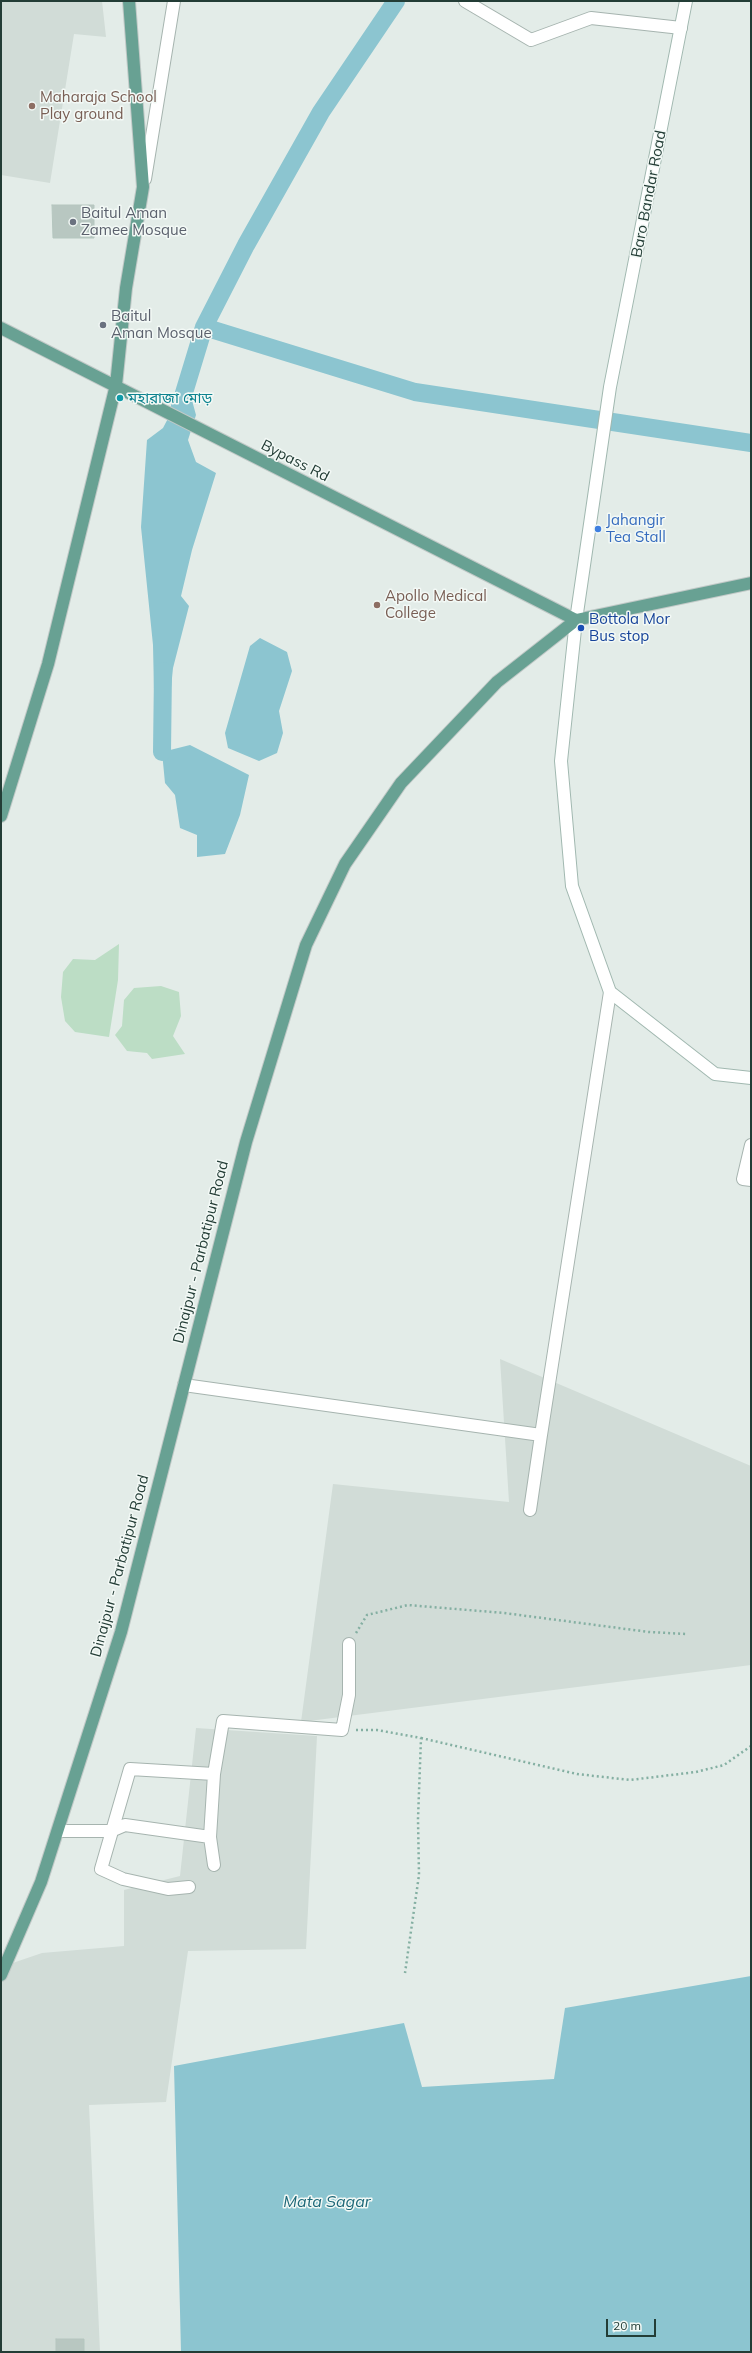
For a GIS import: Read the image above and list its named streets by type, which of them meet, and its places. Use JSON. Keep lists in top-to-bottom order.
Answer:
{
  "streets": {
    "main road": ["Bypass Rd", "Dinajpur - Parbatipur Road"],
    "street": ["Baro Bandar Road"]
  },
  "crossings": [
    ["Baro Bandar Road", "Bypass Rd"],
    ["Baro Bandar Road", "Dinajpur - Parbatipur Road"],
    ["Bypass Rd", "Dinajpur - Parbatipur Road"]
  ],
  "water": ["Mata Sagar"],
  "places": [
    "Maharaja School Play ground",
    "Baitul Aman Zamee Mosque",
    "Baitul Aman Mosque",
    "মহারাজা মোড়",
    "Jahangir Tea Stall",
    "Apollo Medical College",
    "Bottola Mor Bus stop"
  ],
  "scale_bar": "20 m"
}
